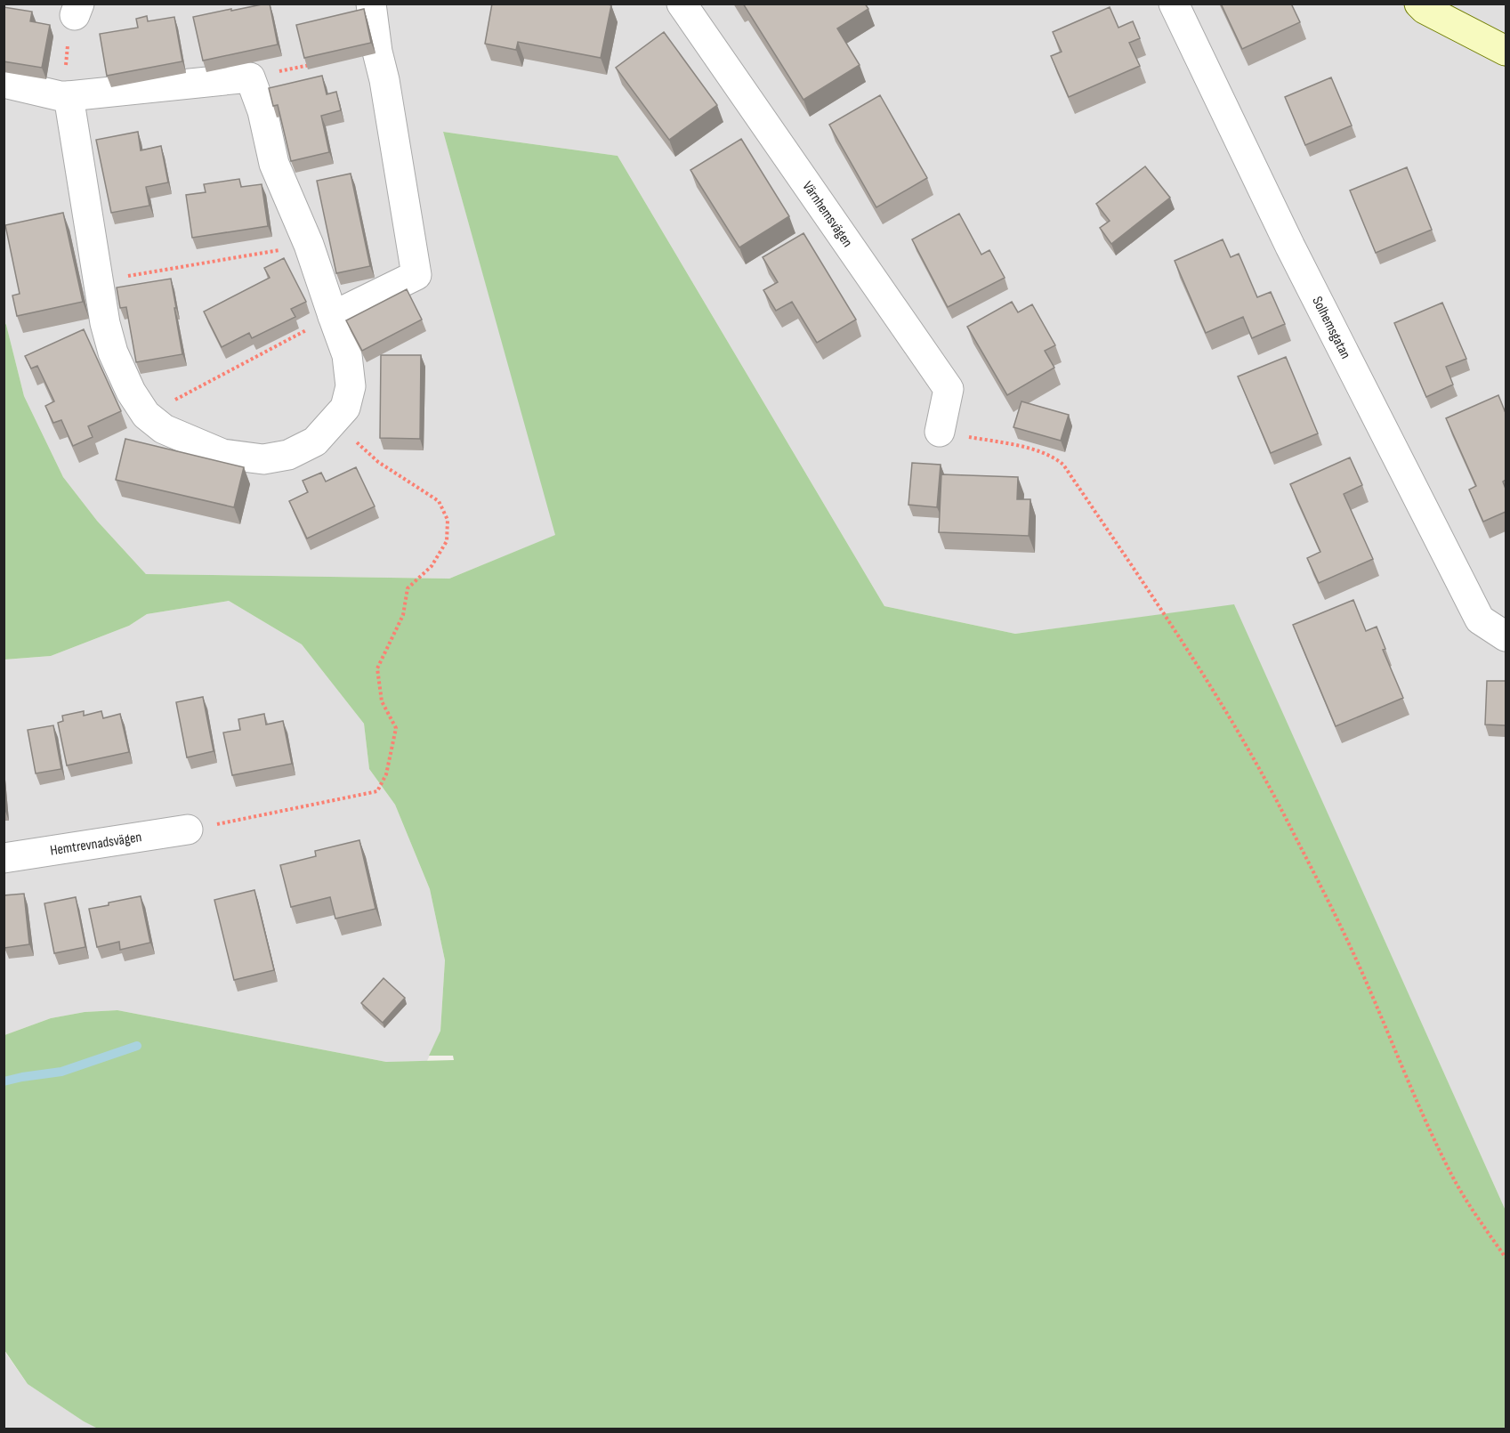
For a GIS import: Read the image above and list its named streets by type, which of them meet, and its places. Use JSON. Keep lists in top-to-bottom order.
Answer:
{
  "streets": {
    "street": ["Värnhemsvägen", "Solhemsgatan", "Hemtrevnadsvägen"]
  }
}
